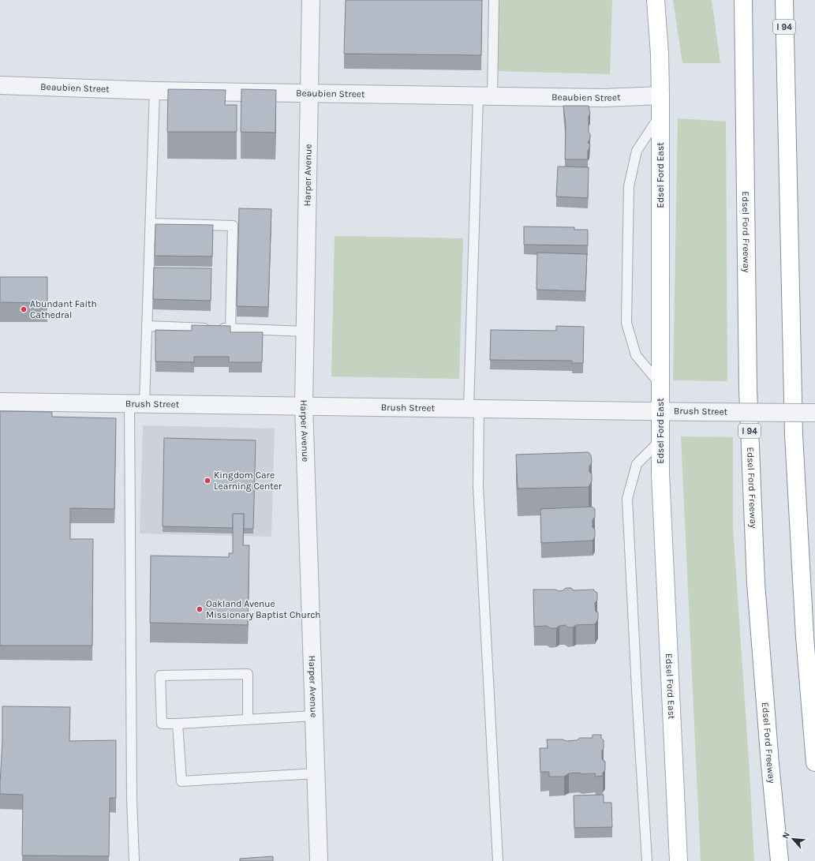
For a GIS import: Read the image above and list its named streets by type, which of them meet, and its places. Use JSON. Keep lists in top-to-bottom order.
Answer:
{
  "streets": {
    "main road": ["I 94", "Edsel Ford East", "Edsel Ford Freeway"],
    "street": ["Beaubien Street", "Harper Avenue", "Brush Street"]
  },
  "crossings": [
    ["Beaubien Street", "Harper Avenue"],
    ["Beaubien Street", "Edsel Ford East"],
    ["Harper Avenue", "Brush Street"],
    ["Edsel Ford East", "Brush Street"]
  ],
  "places": ["Abundant Faith Cathedral", "Kingdom Care Learning Center", "Oakland Avenue Missionary Baptist Church"],
  "north": "top left"
}
